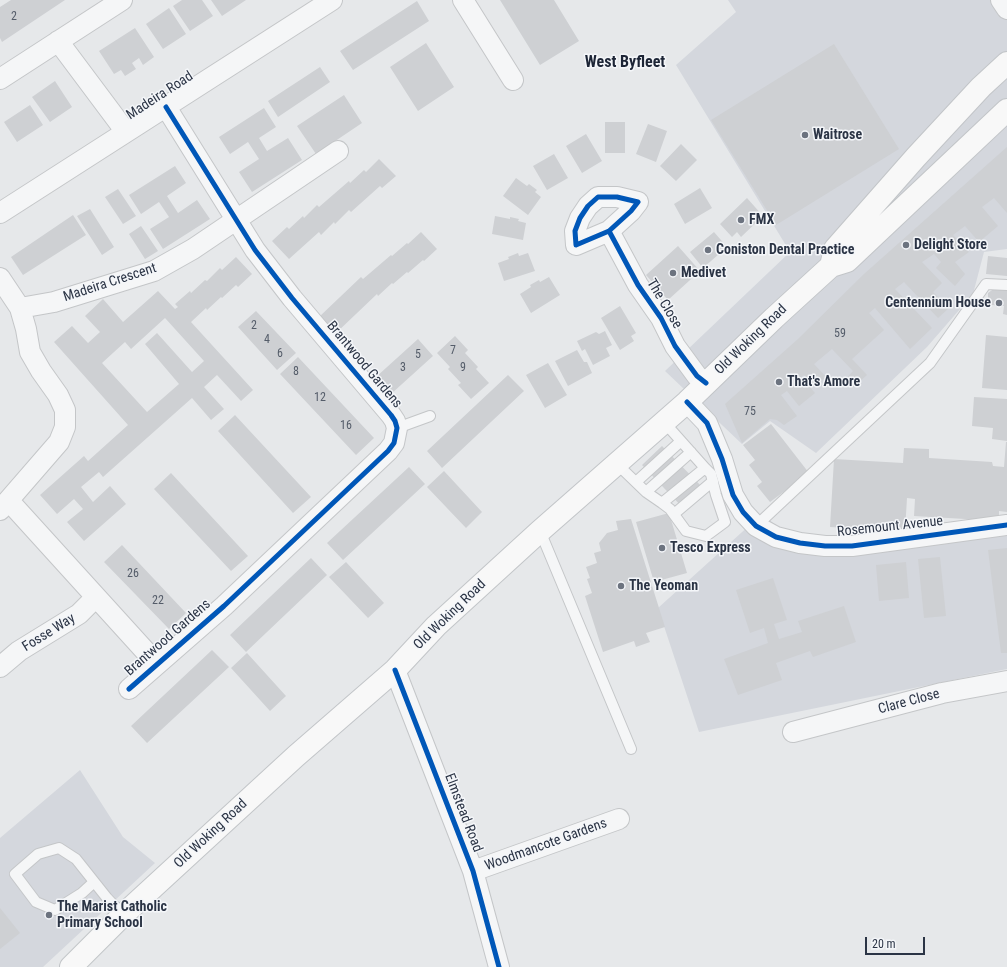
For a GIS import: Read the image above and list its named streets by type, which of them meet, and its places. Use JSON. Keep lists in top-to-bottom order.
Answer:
{
  "streets": {
    "main road": ["Old Woking Road"],
    "street": [
      "Madeira Road",
      "Madeira Crescent",
      "The Close",
      "Brantwood Gardens",
      "Rosemount Avenue",
      "Fosse Way",
      "Clare Close",
      "Elmstead Road",
      "Woodmancote Gardens"
    ]
  },
  "crossings": [
    ["Madeira Road", "Brantwood Gardens"],
    ["Madeira Crescent", "Brantwood Gardens"],
    ["The Close", "Old Woking Road"],
    ["Old Woking Road", "Rosemount Avenue"],
    ["Old Woking Road", "Elmstead Road"],
    ["Brantwood Gardens", "Fosse Way"],
    ["Elmstead Road", "Woodmancote Gardens"]
  ],
  "districts": ["West Byfleet"],
  "places": [
    "Waitrose",
    "FMX",
    "Delight Store",
    "Coniston Dental Practice",
    "Medivet",
    "Centennium House",
    "That's Amore",
    "Tesco Express",
    "The Yeoman",
    "The Marist Catholic Primary School"
  ],
  "house_numbers": [
    "2",
    "2",
    "59",
    "4",
    "7",
    "6",
    "5",
    "3",
    "9",
    "8",
    "12",
    "75",
    "16",
    "26",
    "22"
  ],
  "scale_bar": "20 m"
}
